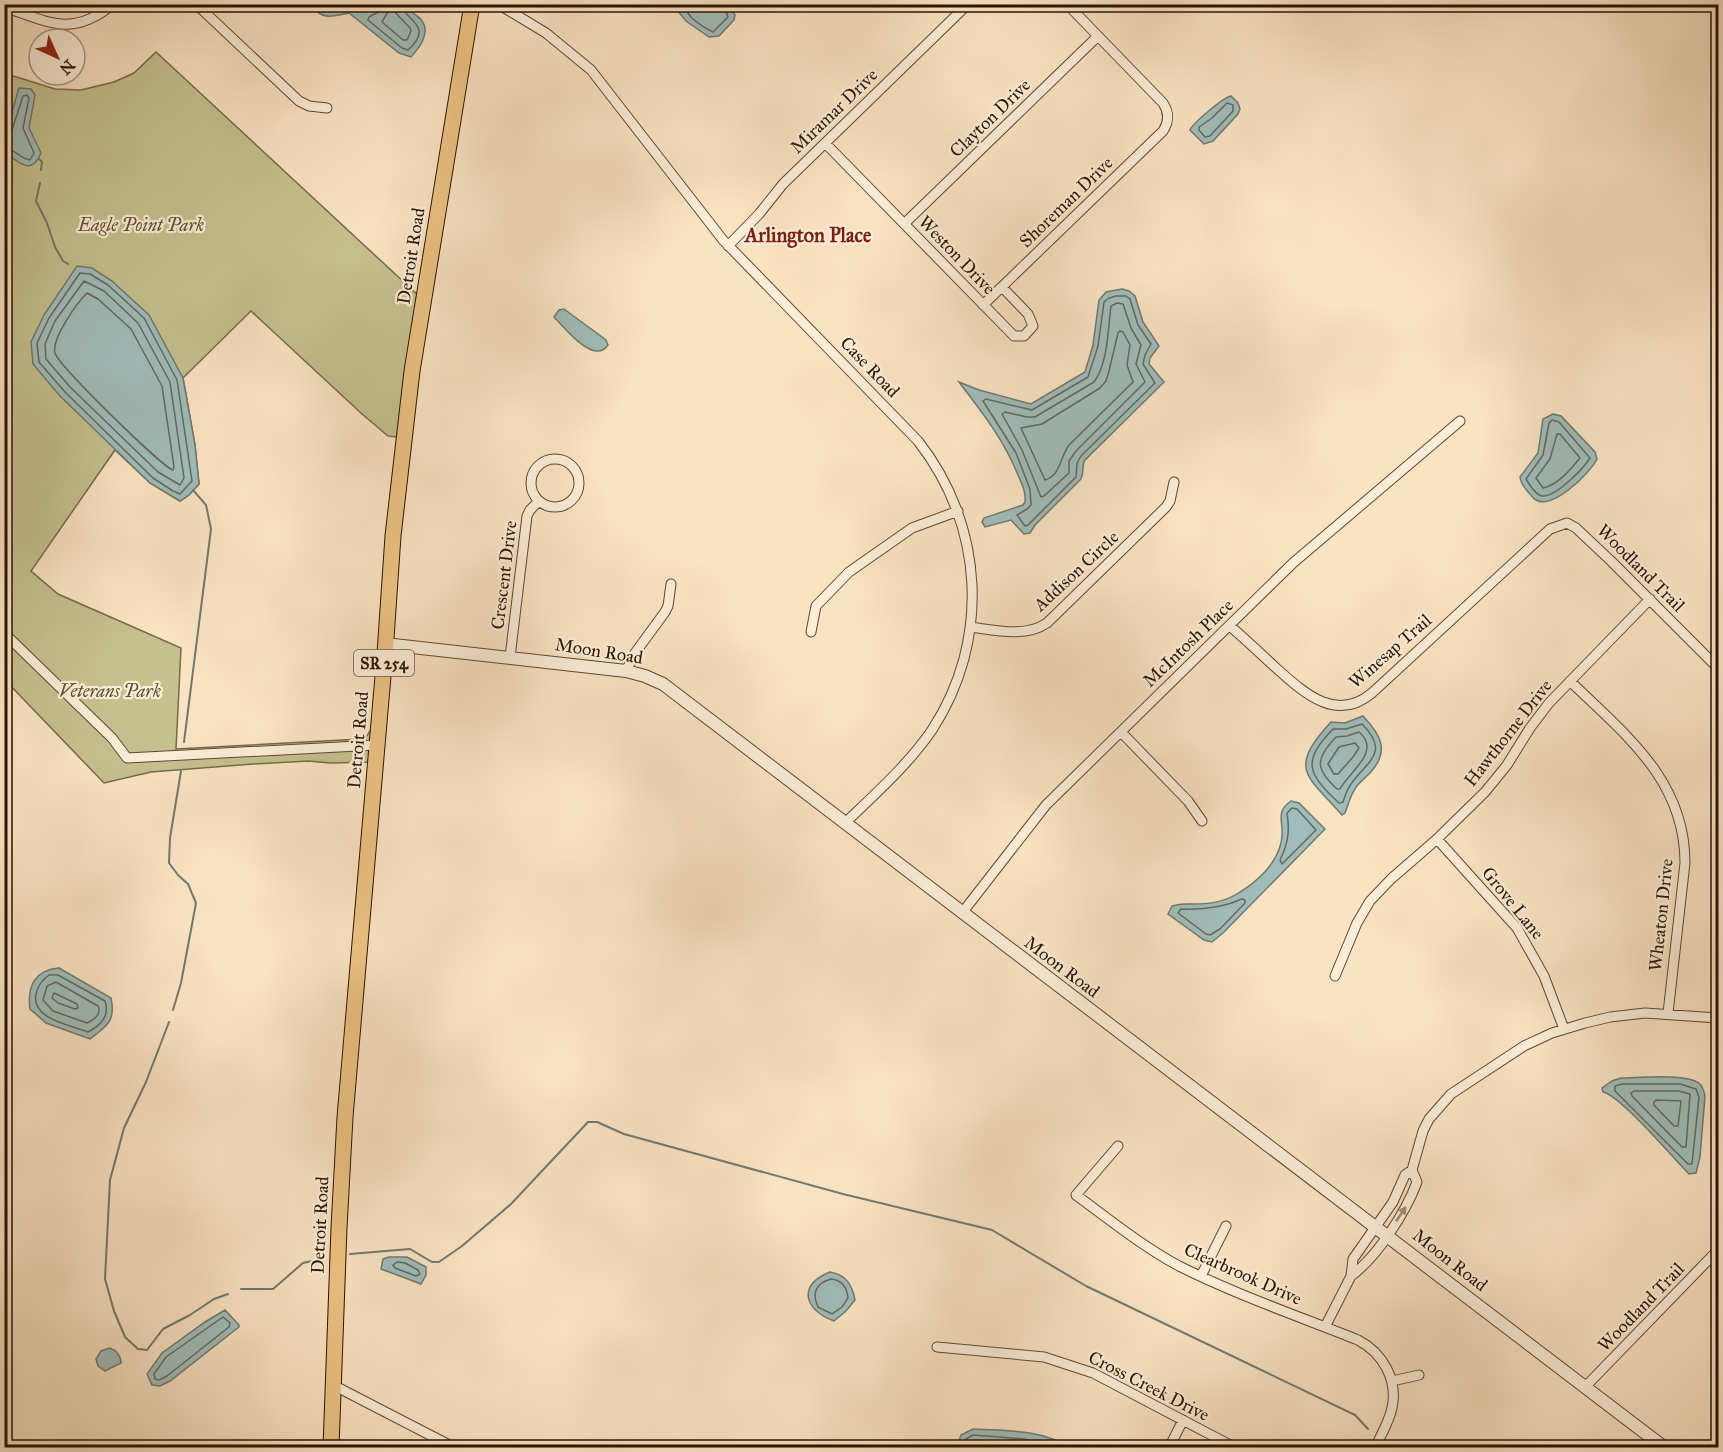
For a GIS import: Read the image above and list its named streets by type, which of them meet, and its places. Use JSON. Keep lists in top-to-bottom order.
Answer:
{
  "streets": {
    "main road": ["Detroit Road", "SR 254"],
    "street": [
      "Miramar Drive",
      "Clayton Drive",
      "Shoreman Drive",
      "Weston Drive",
      "Case Road",
      "Woodland Trail",
      "Addison Circle",
      "Crescent Drive",
      "McIntosh Place",
      "Moon Road",
      "Winesap Trail",
      "Hawthorne Drive",
      "Grove Lane",
      "Wheaton Drive",
      "Clearbrook Drive",
      "Cross Creek Drive"
    ]
  },
  "crossings": [
    ["Miramar Drive", "Weston Drive"],
    ["Miramar Drive", "Case Road"],
    ["Clayton Drive", "Shoreman Drive"],
    ["Clayton Drive", "Weston Drive"],
    ["Shoreman Drive", "Weston Drive"],
    ["Detroit Road", "Moon Road"],
    ["Case Road", "Addison Circle"],
    ["Case Road", "Moon Road"],
    ["Woodland Trail", "Moon Road"],
    ["Woodland Trail", "Winesap Trail"],
    ["Woodland Trail", "Hawthorne Drive"],
    ["Crescent Drive", "Moon Road"],
    ["McIntosh Place", "Moon Road"],
    ["McIntosh Place", "Winesap Trail"],
    ["Hawthorne Drive", "Grove Lane"],
    ["Hawthorne Drive", "Wheaton Drive"]
  ],
  "districts": ["Arlington Place"],
  "parks": ["Eagle Point Park", "Veterans Park"],
  "north": "bottom right"
}
